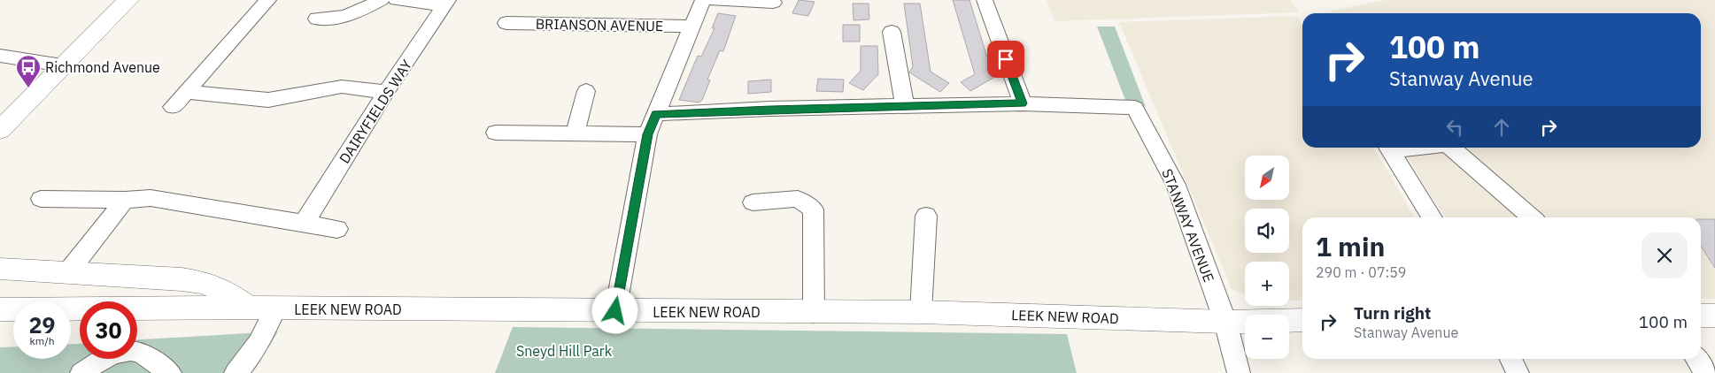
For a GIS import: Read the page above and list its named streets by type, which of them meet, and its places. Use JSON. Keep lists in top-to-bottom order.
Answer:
{
  "streets": {
    "main road": ["LEEK NEW ROAD"],
    "street": ["BRIANSON AVENUE", "DAIRYFIELDS WAY", "STANWAY AVENUE"]
  },
  "crossings": [
    ["STANWAY AVENUE", "LEEK NEW ROAD"]
  ],
  "parks": ["Sneyd Hill Park"],
  "places": {
    "bus stop": ["Richmond Avenue"]
  },
  "north": "bottom left",
  "page": {
    "turn": ["100 m", "Stanway Avenue"],
    "map_buttons": ["+", "−"],
    "heading": ["1 min", "290 m · 07:59"],
    "list": [
      {
        "name": "Turn right",
        "note": "Stanway Avenue",
        "value": "100 m"
      }
    ],
    "speed": "29 km/h",
    "limit": "30"
  }
}
